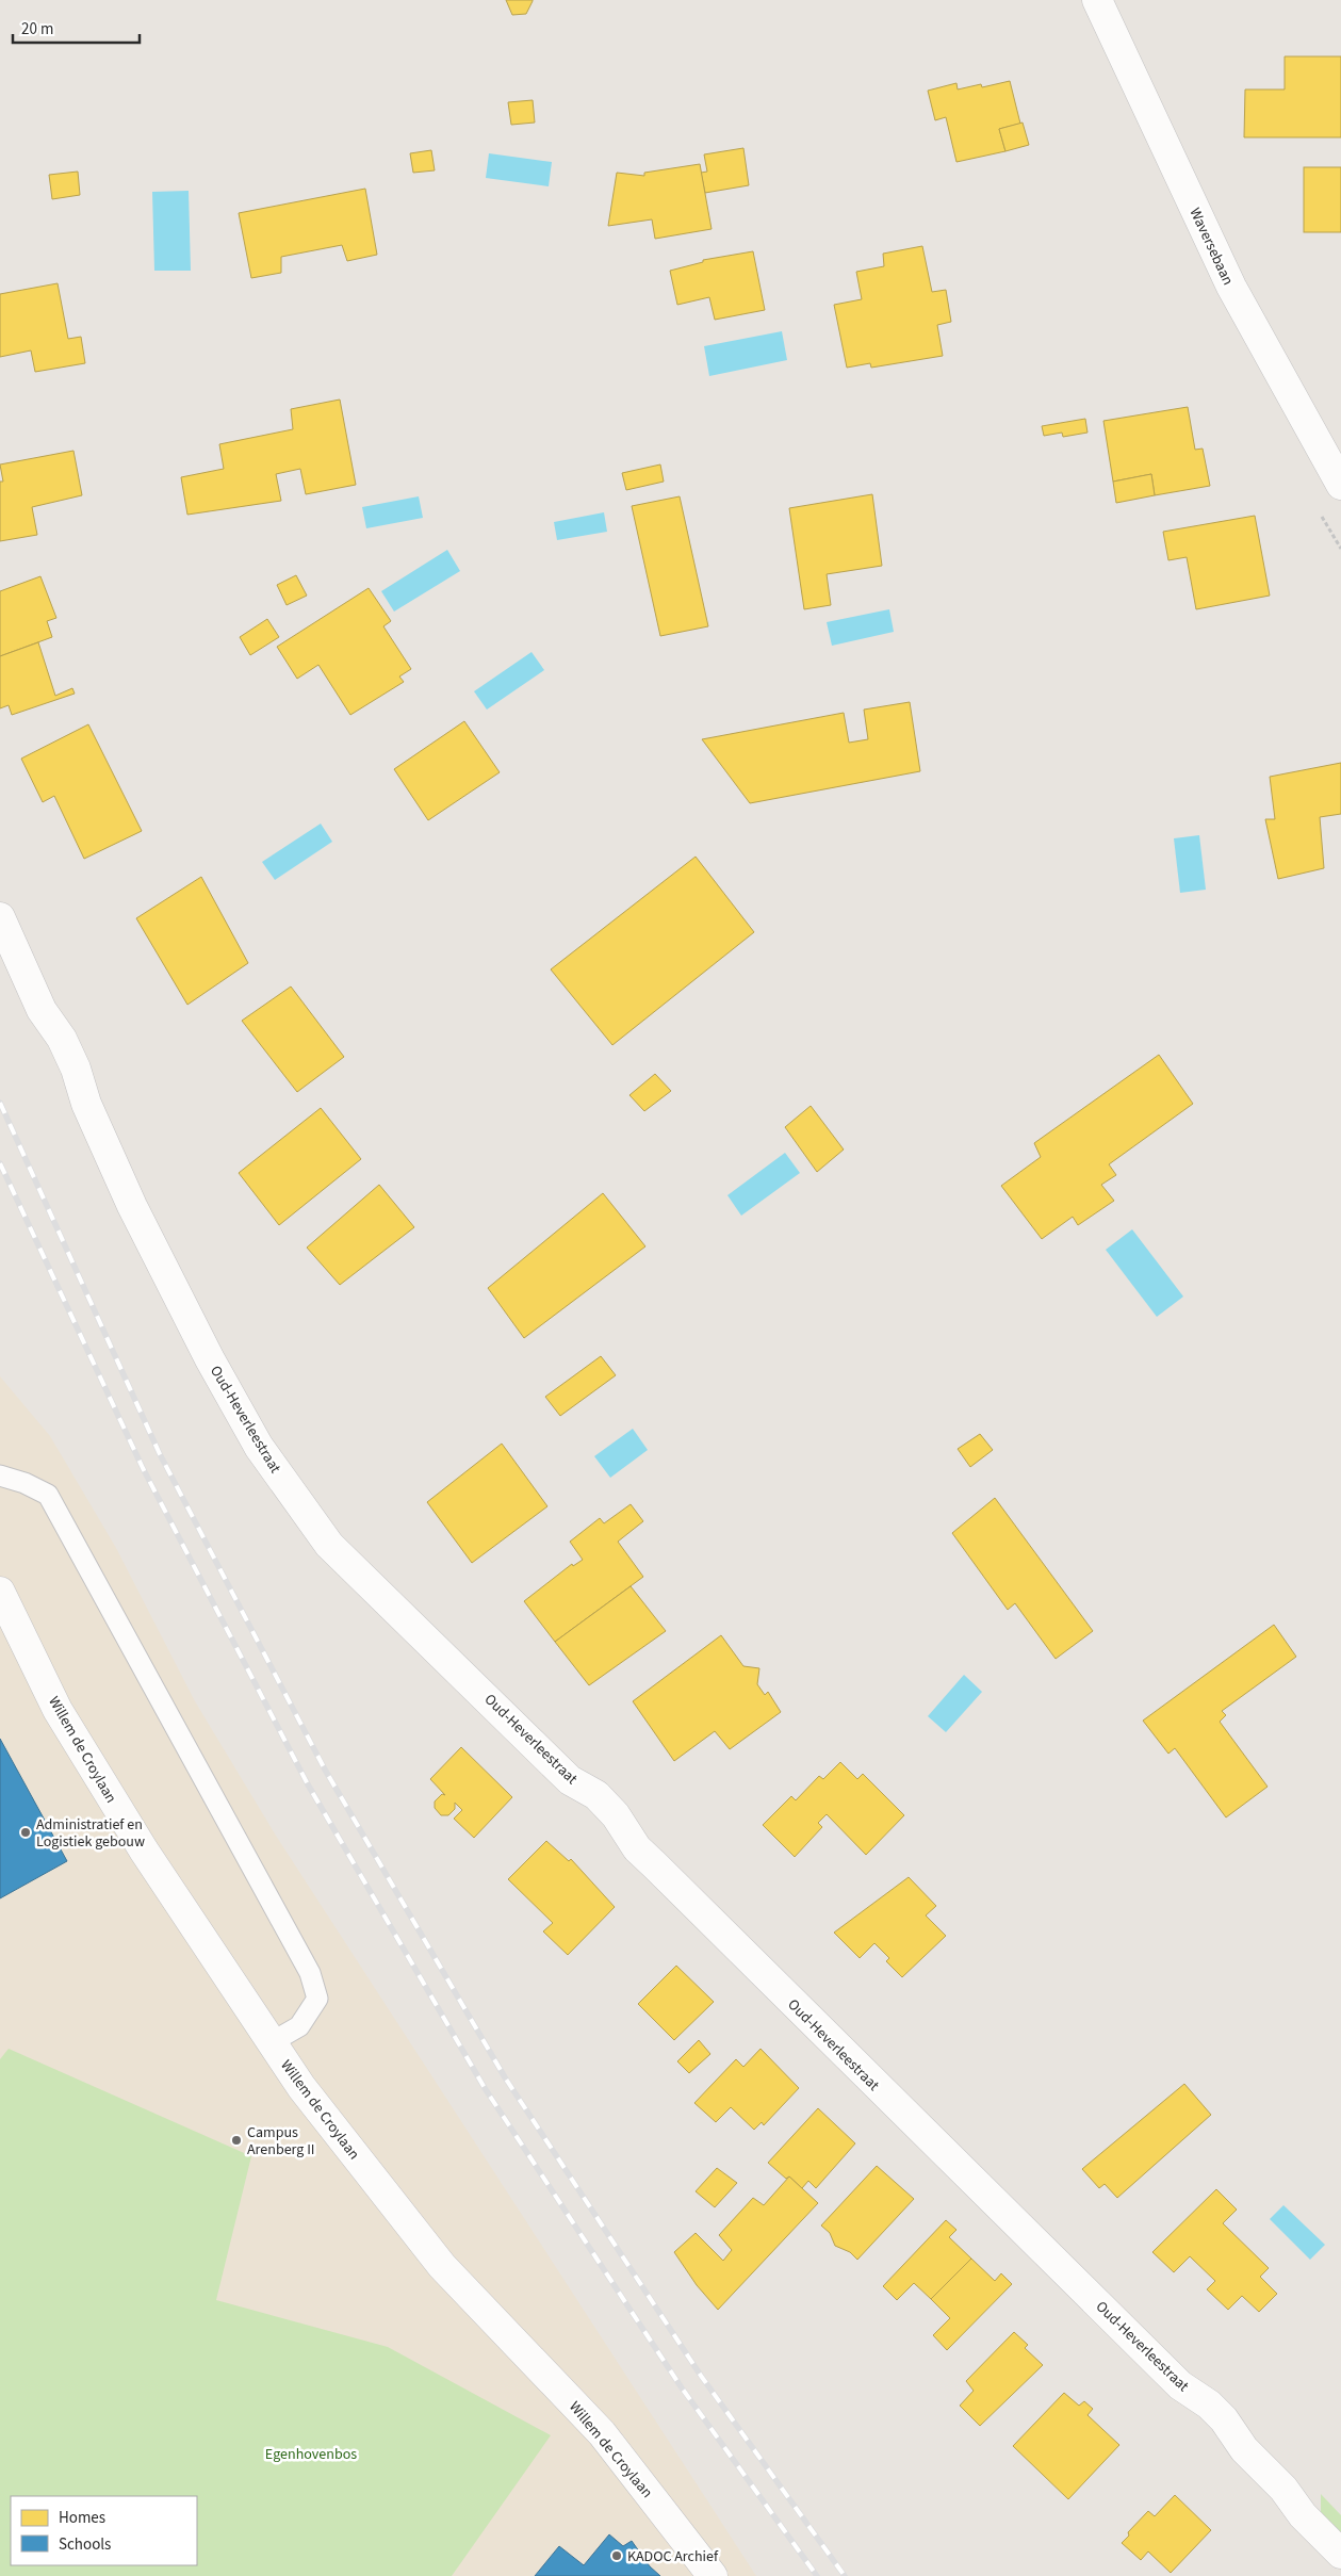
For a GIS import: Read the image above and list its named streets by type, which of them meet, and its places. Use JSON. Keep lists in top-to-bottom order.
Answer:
{
  "streets": {
    "street": ["Waversebaan", "Oud-Heverleestraat", "Willem de Croylaan"]
  },
  "parks": ["Egenhovenbos"],
  "places": ["Administratief en Logistiek gebouw", "Campus Arenberg II", "KADOC Archief"],
  "legend": ["Homes", "Schools"],
  "scale_bar": "20 m"
}
